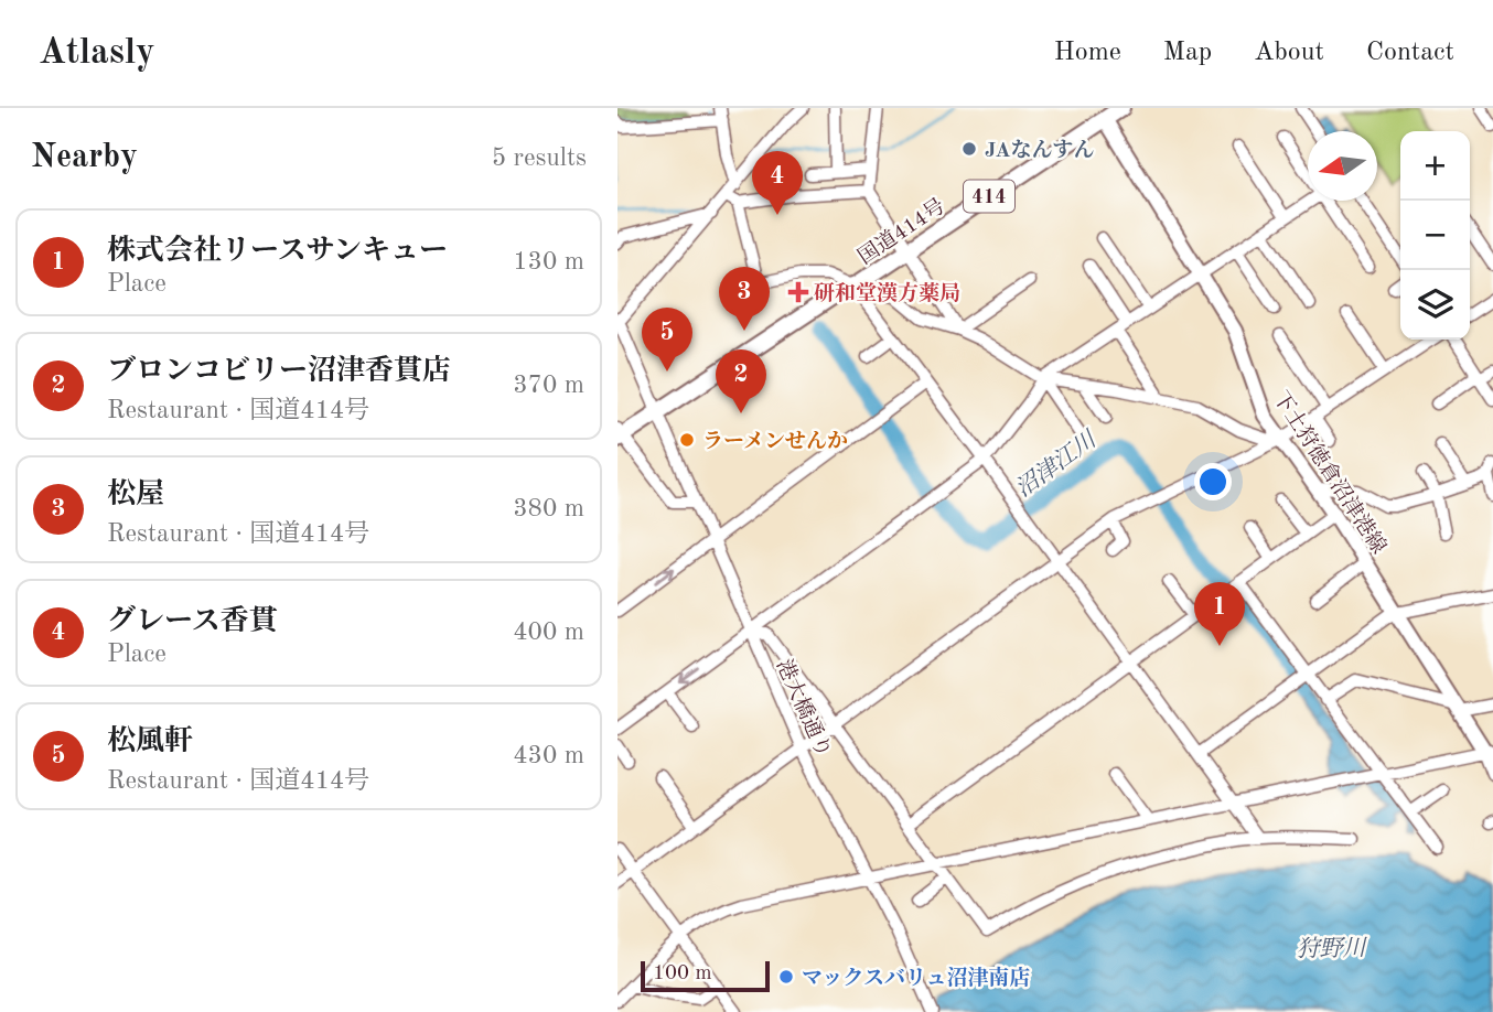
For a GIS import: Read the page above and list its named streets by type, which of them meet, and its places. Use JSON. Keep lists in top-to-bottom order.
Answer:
{
  "streets": {
    "highway": ["414", "国道414号"],
    "main road": ["下土狩徳倉沼津港線"],
    "street": ["港大橋通り"]
  },
  "crossings": [
    ["国道414号", "下土狩徳倉沼津港線"],
    ["国道414号", "港大橋通り"]
  ],
  "water": ["沼津江川", "狩野川"],
  "places": {
    "other": ["JAなんすん", "ラーメンせんか", "マックスバリュ沼津南店"],
    "health": ["研和堂漢方薬局"]
  },
  "scale_bar": "100 m",
  "north": "left",
  "page": {
    "header": "Atlasly",
    "nav": [
      "Home",
      "Map",
      "About",
      "Contact"
    ],
    "heading": ["Nearby", "5 results"],
    "map_buttons": ["+", "−"],
    "pins": [
      "4",
      "3",
      "5",
      "2",
      "1"
    ],
    "list": [
      {
        "mark": "1",
        "name": "株式会社リースサンキュー",
        "note": "Place",
        "value": "130 m"
      },
      {
        "mark": "2",
        "name": "ブロンコビリー沼津香貫店",
        "note": "Restaurant · 国道414号",
        "value": "370 m"
      },
      {
        "mark": "3",
        "name": "松屋",
        "note": "Restaurant · 国道414号",
        "value": "380 m"
      },
      {
        "mark": "4",
        "name": "グレース香貫",
        "note": "Place",
        "value": "400 m"
      },
      {
        "mark": "5",
        "name": "松風軒",
        "note": "Restaurant · 国道414号",
        "value": "430 m"
      }
    ],
    "scale": "100 m"
  }
}
